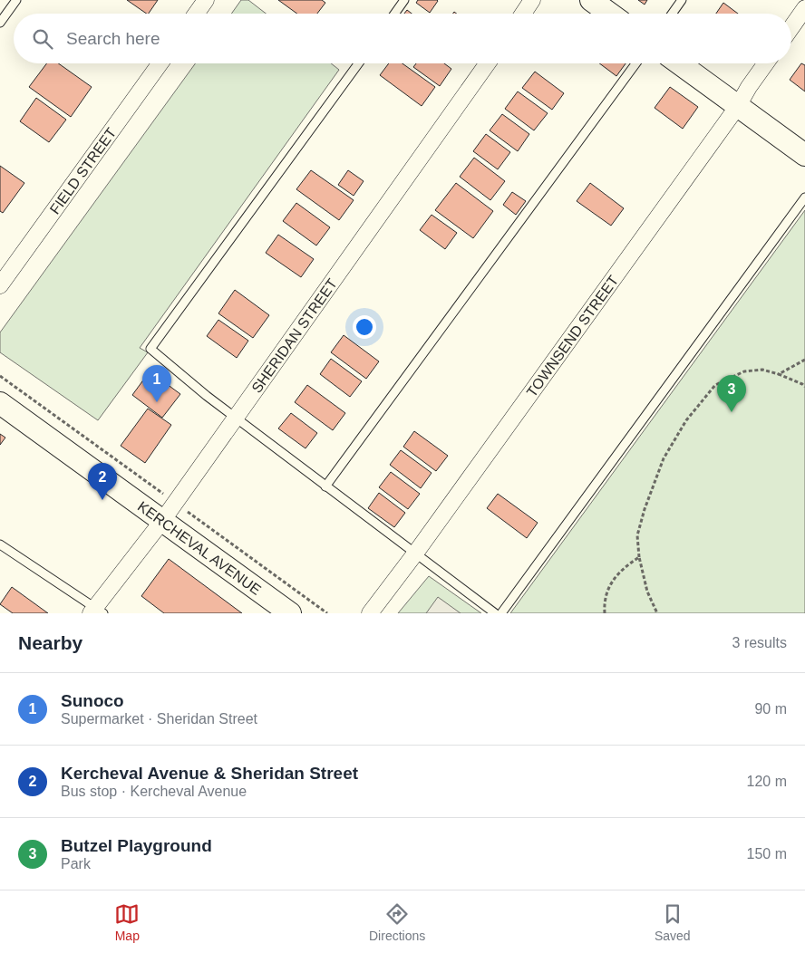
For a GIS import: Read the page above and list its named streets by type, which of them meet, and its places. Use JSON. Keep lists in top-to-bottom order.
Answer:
{
  "streets": {
    "street": [
      "FIELD STREET",
      "SHERIDAN STREET",
      "TOWNSEND STREET",
      "KERCHEVAL AVENUE"
    ]
  },
  "crossings": [
    ["SHERIDAN STREET", "KERCHEVAL AVENUE"]
  ],
  "page": {
    "search": "Search here",
    "pins": ["1", "3", "2"],
    "heading": ["Nearby", "3 results"],
    "list": [
      {
        "mark": "1",
        "name": "Sunoco",
        "note": "Supermarket · Sheridan Street",
        "value": "90 m"
      },
      {
        "mark": "2",
        "name": "Kercheval Avenue & Sheridan Street",
        "note": "Bus stop · Kercheval Avenue",
        "value": "120 m"
      },
      {
        "mark": "3",
        "name": "Butzel Playground",
        "note": "Park",
        "value": "150 m"
      }
    ],
    "nav": ["Map", "Directions", "Saved"]
  }
}
